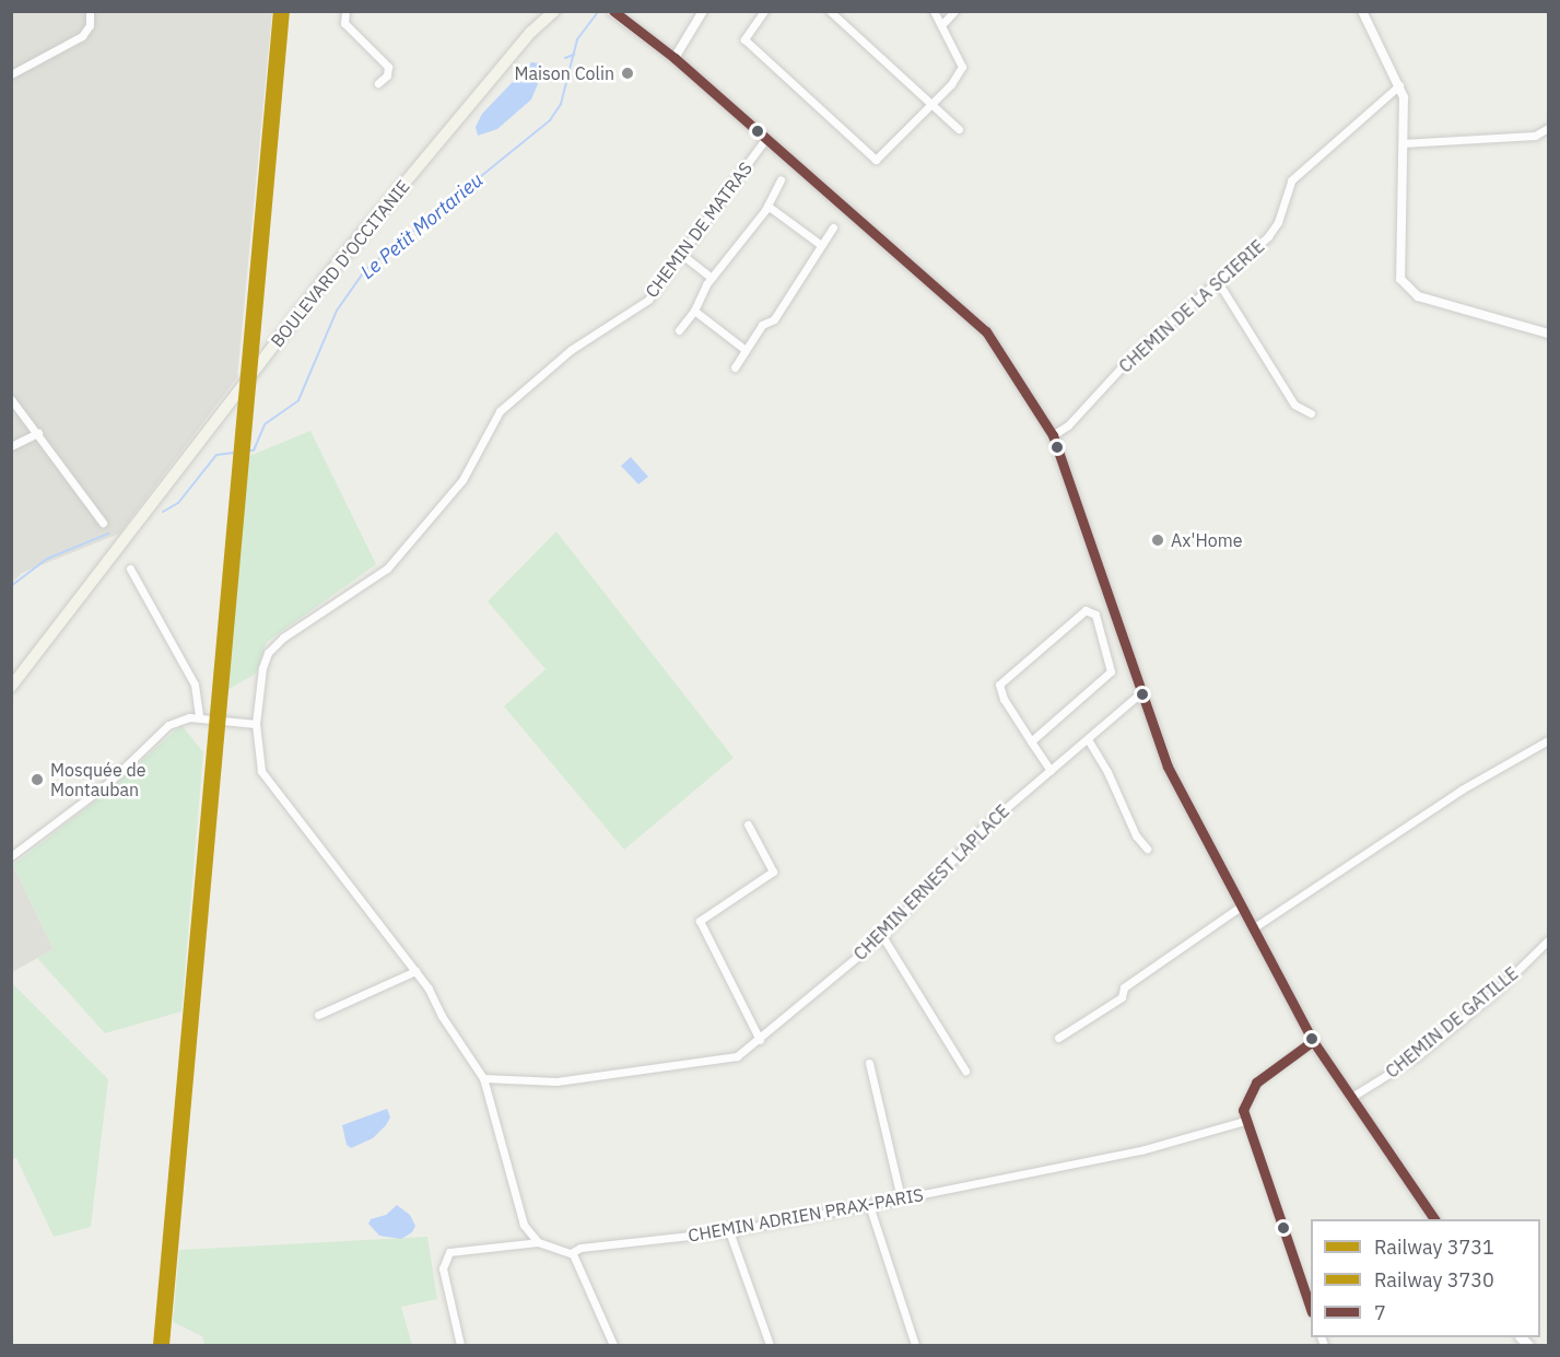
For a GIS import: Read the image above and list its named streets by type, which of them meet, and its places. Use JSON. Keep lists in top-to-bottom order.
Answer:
{
  "streets": {
    "main road": ["BOULEVARD D'OCCITANIE"],
    "street": [
      "CHEMIN DE MATRAS",
      "CHEMIN DE LA SCIERIE",
      "CHEMIN ERNEST LAPLACE",
      "CHEMIN DE GATILLE",
      "CHEMIN ADRIEN PRAX-PARIS"
    ]
  },
  "crossings": [
    ["CHEMIN DE MATRAS", "CHEMIN ERNEST LAPLACE"]
  ],
  "water": ["Le Petit Mortarieu"],
  "places": ["Maison Colin", "Ax'Home", "Mosquée de Montauban"],
  "lines": ["rail line 3731", "rail line 3730", "transit line 7"],
  "legend": ["Railway 3731", "Railway 3730", "7"]
}
